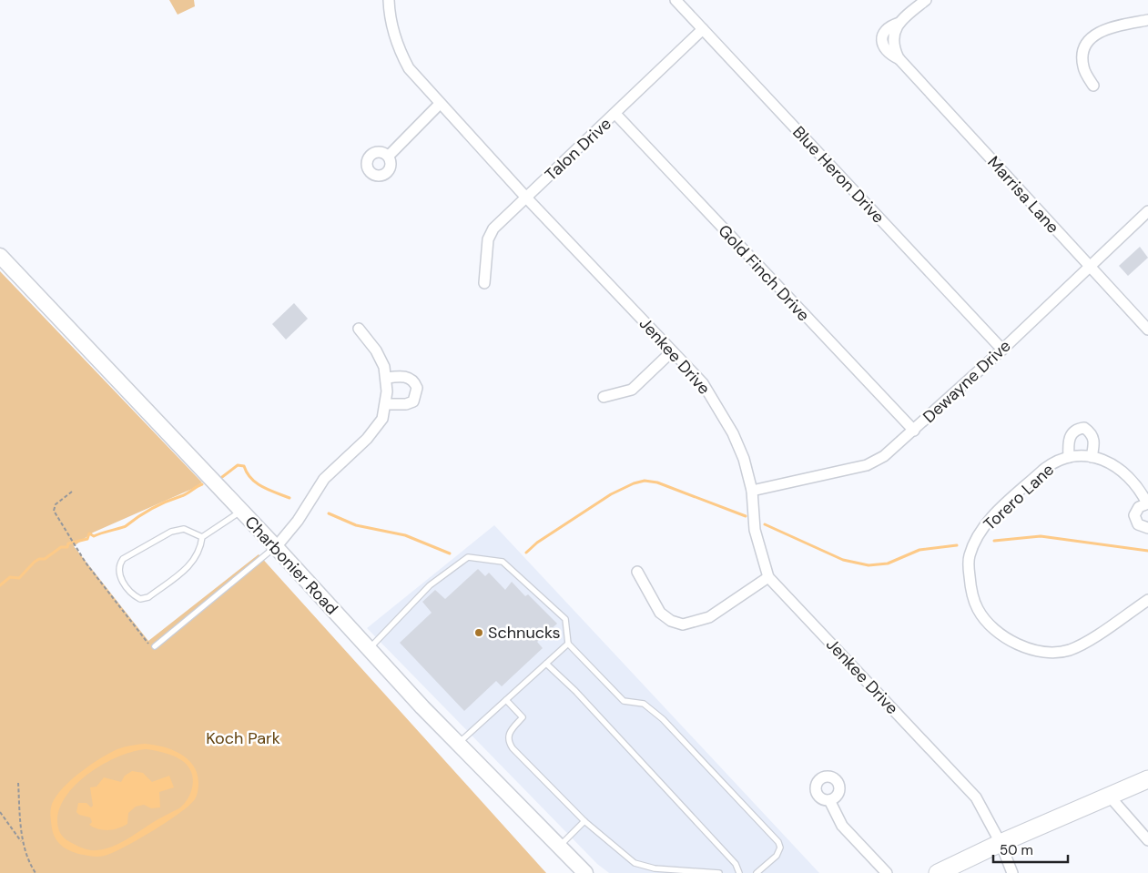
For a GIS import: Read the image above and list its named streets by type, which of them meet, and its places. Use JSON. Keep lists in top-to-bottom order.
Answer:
{
  "streets": {
    "main road": ["Charbonier Road"],
    "street": [
      "Talon Drive",
      "Blue Heron Drive",
      "Marrisa Lane",
      "Gold Finch Drive",
      "Jenkee Drive",
      "Dewayne Drive",
      "Torero Lane"
    ]
  },
  "crossings": [
    ["Talon Drive", "Blue Heron Drive"],
    ["Talon Drive", "Gold Finch Drive"],
    ["Talon Drive", "Jenkee Drive"],
    ["Blue Heron Drive", "Dewayne Drive"],
    ["Marrisa Lane", "Dewayne Drive"],
    ["Gold Finch Drive", "Dewayne Drive"],
    ["Jenkee Drive", "Dewayne Drive"]
  ],
  "parks": ["Koch Park"],
  "places": ["Schnucks"],
  "scale_bar": "50 m"
}
